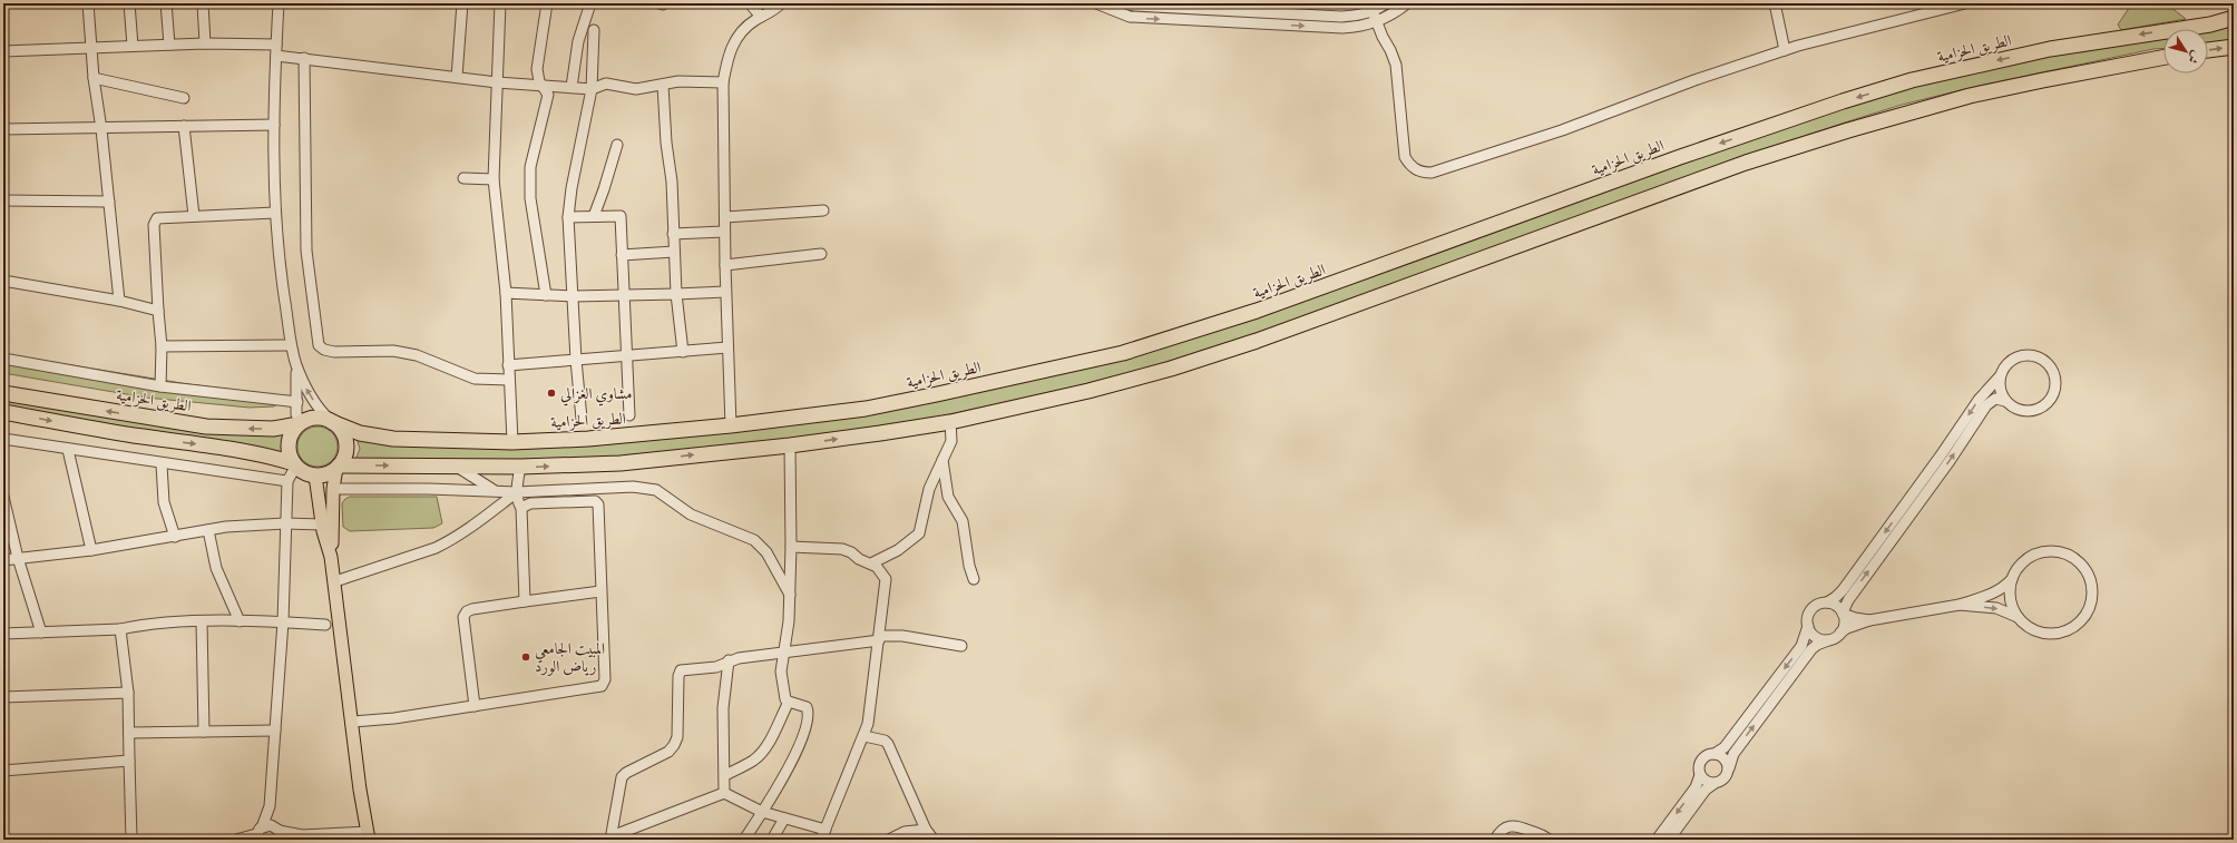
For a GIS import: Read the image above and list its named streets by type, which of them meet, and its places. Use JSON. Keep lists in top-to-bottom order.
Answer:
{
  "streets": {
    "highway": ["الطريق الحزامية"]
  },
  "places": ["مشاوي الغزالي", "المبيت الجامعي رياض الورد"],
  "north": "bottom right"
}
